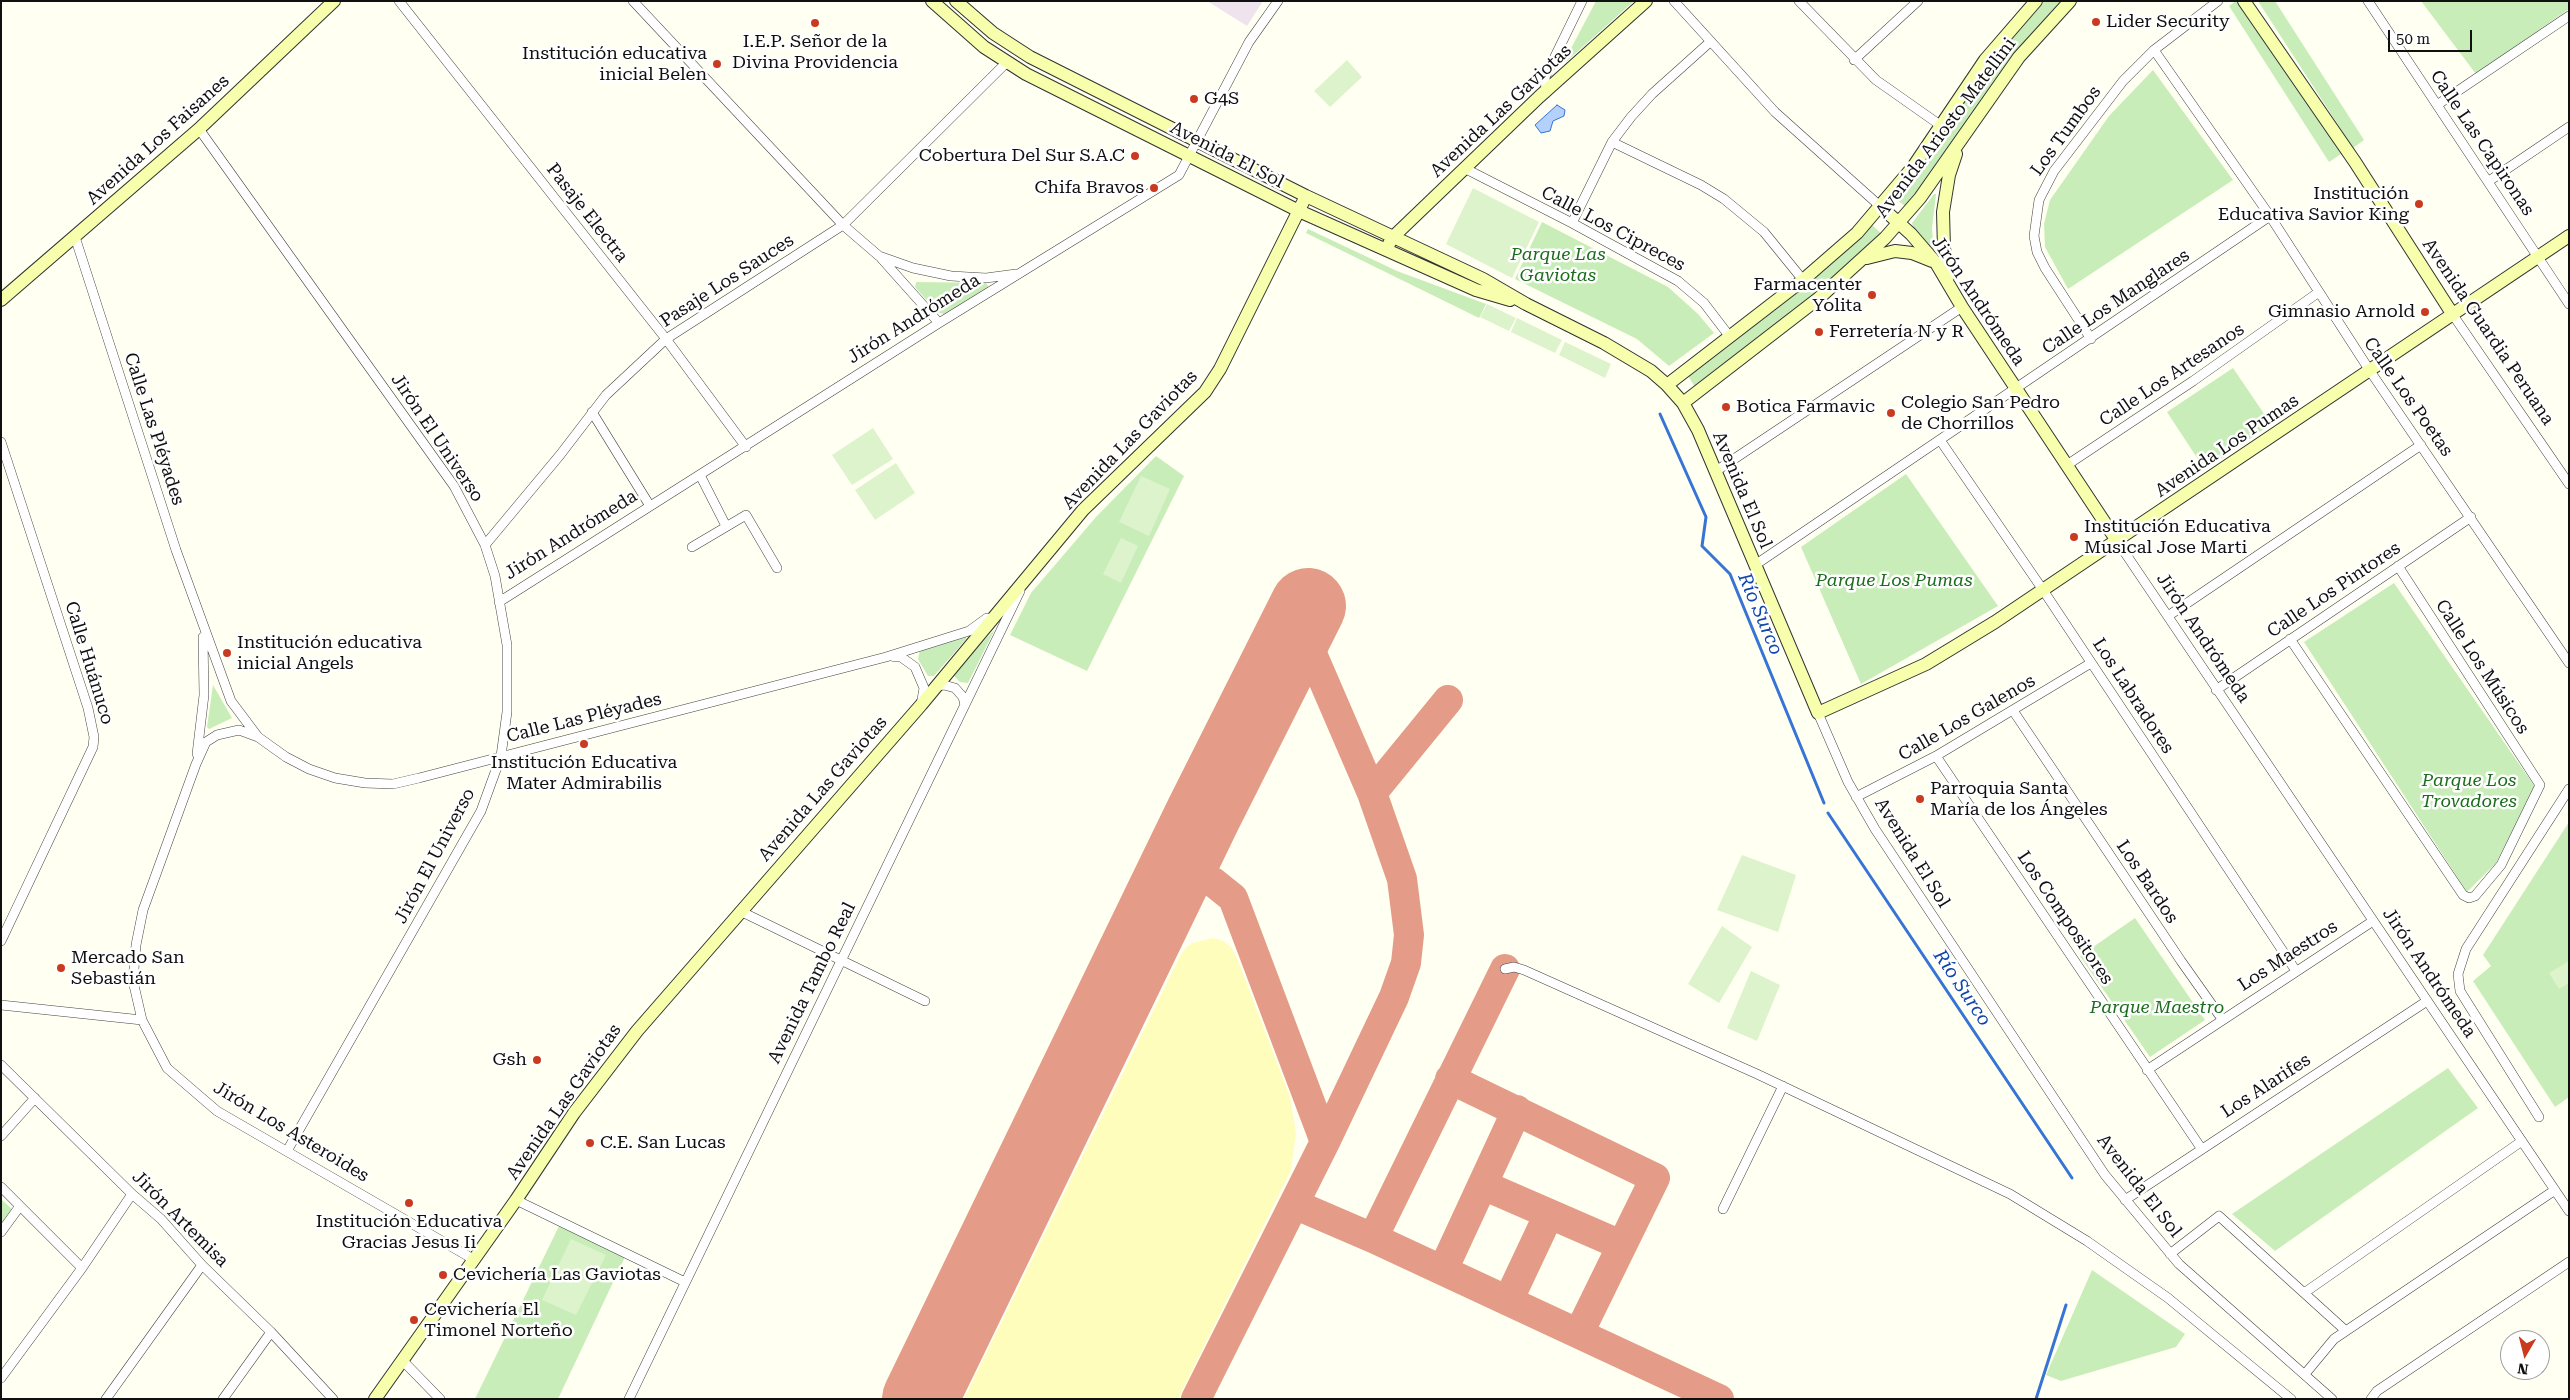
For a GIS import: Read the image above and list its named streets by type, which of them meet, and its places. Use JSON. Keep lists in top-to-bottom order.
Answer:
{
  "streets": {
    "street": [
      "Avenida Las Gaviotas",
      "Avenida Ariosto Matellini",
      "Los Tumbos",
      "Avenida Los Faisanes",
      "Calle Las Capironas",
      "Avenida El Sol",
      "Pasaje Electra",
      "Calle Los Cipreces",
      "Pasaje Los Sauces",
      "Jirón Andrómeda",
      "Calle Los Manglares",
      "Avenida Guardia Peruana",
      "Calle Los Artesanos",
      "Calle Los Poetas",
      "Calle Las Pléyades",
      "Jirón El Universo",
      "Avenida Los Pumas",
      "Calle Los Pintores",
      "Calle Huánuco",
      "Calle Los Músicos",
      "Los Labradores",
      "Calle Los Galenos",
      "Los Bardos",
      "Los Compositores",
      "Los Maestros",
      "Avenida Tambo Real",
      "Los Alarifes",
      "Jirón Los Asteroides",
      "Jirón Artemisa"
    ]
  },
  "crossings": [
    ["Avenida Las Gaviotas", "Avenida El Sol"],
    ["Avenida Las Gaviotas", "Calle Los Cipreces"],
    ["Avenida Las Gaviotas", "Calle Las Pléyades"],
    ["Avenida Las Gaviotas", "Avenida Tambo Real"],
    ["Avenida Las Gaviotas", "Jirón Los Asteroides"],
    ["Avenida Ariosto Matellini", "Avenida El Sol"],
    ["Avenida Ariosto Matellini", "Calle Los Cipreces"],
    ["Avenida Ariosto Matellini", "Jirón Andrómeda"],
    ["Los Tumbos", "Calle Los Manglares"],
    ["Los Tumbos", "Calle Los Poetas"],
    ["Avenida Los Faisanes", "Calle Las Pléyades"],
    ["Avenida Los Faisanes", "Jirón El Universo"],
    ["Calle Las Capironas", "Avenida Los Pumas"],
    ["Avenida El Sol", "Pasaje Los Sauces"],
    ["Avenida El Sol", "Jirón Andrómeda"],
    ["Avenida El Sol", "Calle Los Manglares"],
    ["Avenida El Sol", "Avenida Los Pumas"],
    ["Avenida El Sol", "Calle Los Galenos"],
    ["Avenida El Sol", "Los Alarifes"],
    ["Pasaje Electra", "Pasaje Los Sauces"],
    ["Pasaje Electra", "Jirón Andrómeda"],
    ["Pasaje Los Sauces", "Jirón El Universo"],
    ["Jirón Andrómeda", "Calle Los Manglares"],
    ["Jirón Andrómeda", "Calle Los Artesanos"],
    ["Jirón Andrómeda", "Jirón El Universo"],
    ["Jirón Andrómeda", "Avenida Los Pumas"],
    ["Jirón Andrómeda", "Calle Los Pintores"],
    ["Jirón Andrómeda", "Los Maestros"],
    ["Jirón Andrómeda", "Los Alarifes"],
    ["Calle Los Manglares", "Calle Los Poetas"],
    ["Calle Los Manglares", "Los Labradores"],
    ["Avenida Guardia Peruana", "Avenida Los Pumas"],
    ["Calle Los Artesanos", "Calle Los Poetas"],
    ["Calle Los Poetas", "Avenida Los Pumas"],
    ["Calle Los Poetas", "Calle Los Pintores"],
    ["Calle Las Pléyades", "Jirón El Universo"],
    ["Calle Las Pléyades", "Avenida Tambo Real"],
    ["Calle Las Pléyades", "Jirón Los Asteroides"],
    ["Jirón El Universo", "Jirón Los Asteroides"],
    ["Avenida Los Pumas", "Los Labradores"],
    ["Calle Los Pintores", "Calle Los Músicos"],
    ["Los Labradores", "Calle Los Galenos"],
    ["Los Labradores", "Los Maestros"],
    ["Calle Los Galenos", "Los Bardos"],
    ["Calle Los Galenos", "Los Compositores"],
    ["Los Bardos", "Los Maestros"],
    ["Los Compositores", "Los Maestros"],
    ["Los Compositores", "Los Alarifes"]
  ],
  "water": ["Río Surco"],
  "parks": [
    "Parque Las Gaviotas",
    "Parque Los Pumas",
    "Parque Los Trovadores",
    "Parque Maestro"
  ],
  "places": [
    "Lider Security",
    "I.E.P. Señor de la Divina Providencia",
    "Institución educativa inicial Belen",
    "G4S",
    "Cobertura Del Sur S.A.C",
    "Chifa Bravos",
    "Institución Educativa Savior King",
    "Farmacenter Yolita",
    "Gimnasio Arnold",
    "Ferretería N y R",
    "Botica Farmavic",
    "Colegio San Pedro de Chorrillos",
    "Institución Educativa Musical Jose Marti",
    "Institución educativa inicial Angels",
    "Institución Educativa Mater Admirabilis",
    "Parroquia Santa María de los Ángeles",
    "Mercado San Sebastián",
    "Gsh",
    "C.E. San Lucas",
    "Institución Educativa Gracias Jesus Ii",
    "Cevichería Las Gaviotas",
    "Cevichería El Timonel Norteño"
  ],
  "scale_bar": "50 m",
  "north": "bottom"
}
